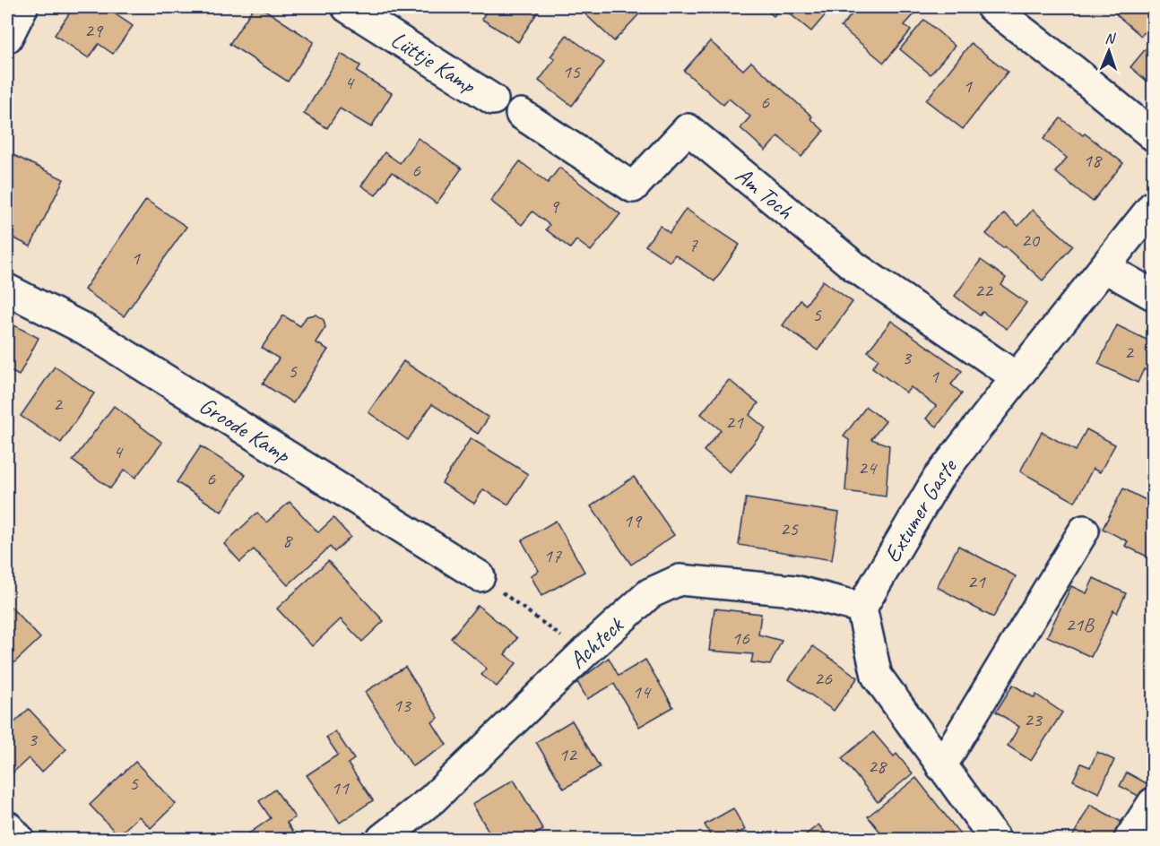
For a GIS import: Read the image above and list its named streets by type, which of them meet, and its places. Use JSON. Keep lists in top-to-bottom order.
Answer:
{
  "streets": {
    "street": [
      "Lüttje Kamp",
      "Am Toch",
      "Groode Kamp",
      "Extumer Gaste",
      "Achteck"
    ]
  },
  "crossings": [
    ["Am Toch", "Extumer Gaste"],
    ["Extumer Gaste", "Achteck"]
  ],
  "house_numbers": [
    "29",
    "15",
    "4",
    "1",
    "6",
    "18",
    "6",
    "9",
    "20",
    "7",
    "1",
    "22",
    "5",
    "2",
    "3",
    "5",
    "1",
    "2",
    "21",
    "4",
    "24",
    "6",
    "19",
    "25",
    "8",
    "17",
    "21",
    "21B",
    "16",
    "26",
    "14",
    "13",
    "23",
    "3",
    "12",
    "28",
    "5",
    "11"
  ],
  "north": "top"
}
